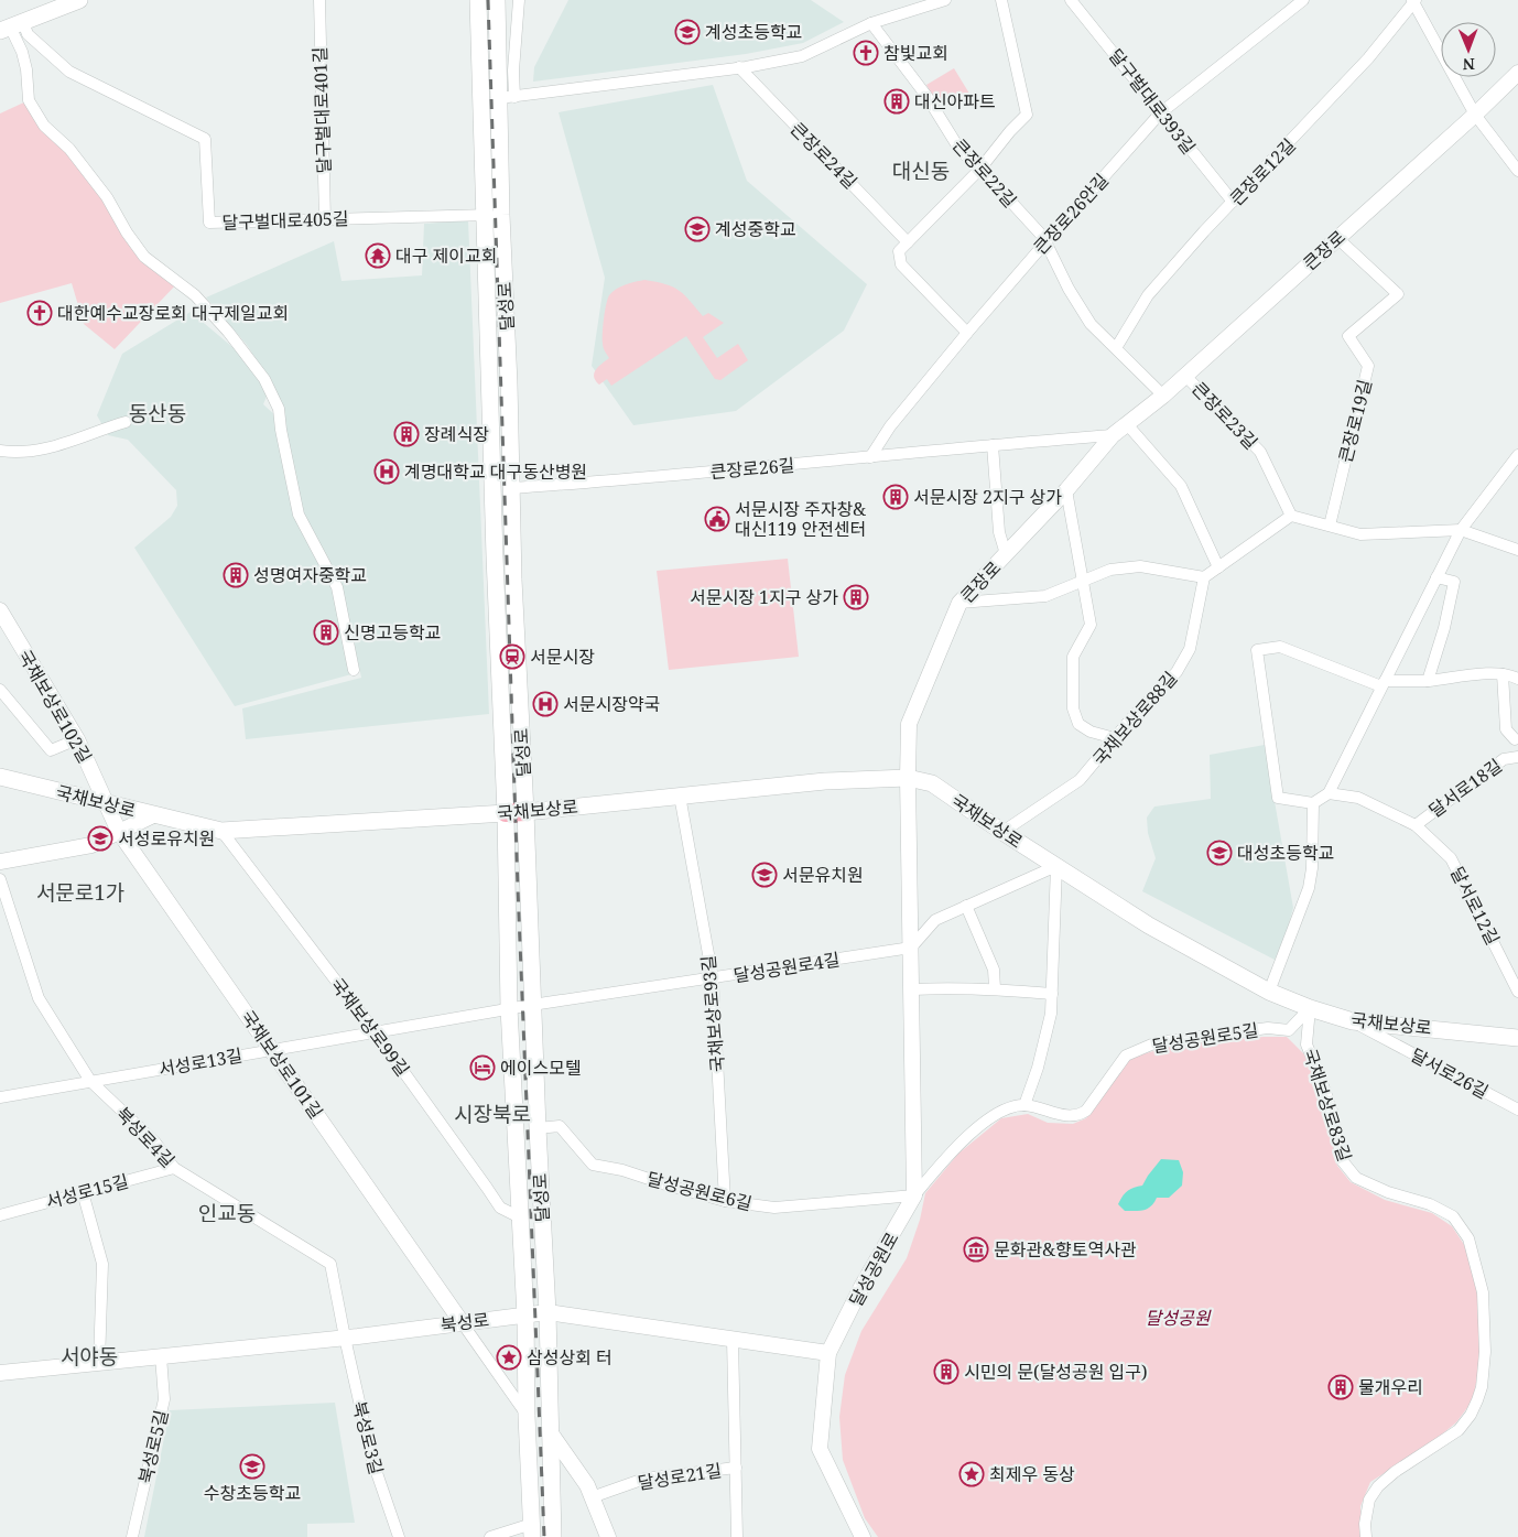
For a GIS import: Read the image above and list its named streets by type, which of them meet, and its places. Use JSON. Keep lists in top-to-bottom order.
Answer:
{
  "streets": {
    "main road": ["달성로", "국채보상로"],
    "street": [
      "달구벌대로393길",
      "달구벌대로401길",
      "큰장로24길",
      "큰장로12길",
      "큰장로22길",
      "큰장로26안길",
      "달구벌대로405길",
      "큰장로",
      "큰장로23길",
      "큰장로19길",
      "큰장로26길",
      "국채보상로102길",
      "국채보상로88길",
      "달서로18길",
      "달서로12길",
      "달성공원로4길",
      "국채보상로93길",
      "국채보상로99길",
      "달성공원로5길",
      "서성로13길",
      "국채보상로101길",
      "달서로26길",
      "국채보상로83길",
      "북성로4길",
      "서성로15길",
      "달성공원로6길",
      "달성공원로",
      "북성로",
      "북성로3길",
      "북성로5길",
      "달성로21길"
    ]
  },
  "crossings": [
    ["달구벌대로393길", "큰장로12길"],
    ["달구벌대로393길", "큰장로26안길"],
    ["달구벌대로401길", "달구벌대로405길"],
    ["큰장로12길", "큰장로22길"],
    ["큰장로22길", "큰장로26안길"],
    ["큰장로22길", "큰장로"],
    ["큰장로26안길", "큰장로26길"],
    ["달구벌대로405길", "달성로"],
    ["큰장로", "큰장로23길"],
    ["큰장로", "큰장로19길"],
    ["큰장로", "큰장로26길"],
    ["큰장로", "국채보상로"],
    ["달성로", "큰장로26길"],
    ["달성로", "국채보상로"],
    ["달성로", "달성공원로4길"],
    ["달성로", "서성로13길"],
    ["달성로", "달성공원로6길"],
    ["달성로", "북성로"],
    ["국채보상로102길", "국채보상로"],
    ["국채보상로102길", "국채보상로101길"],
    ["국채보상로88길", "국채보상로"],
    ["달서로18길", "달서로12길"],
    ["국채보상로", "국채보상로93길"],
    ["국채보상로", "국채보상로99길"],
    ["국채보상로", "달성공원로5길"],
    ["국채보상로", "국채보상로101길"],
    ["국채보상로", "달서로26길"],
    ["국채보상로", "국채보상로83길"],
    ["달성공원로4길", "국채보상로93길"],
    ["달성공원로4길", "서성로13길"],
    ["국채보상로93길", "달성공원로6길"],
    ["국채보상로99길", "서성로13길"],
    ["달성공원로5길", "국채보상로83길"],
    ["서성로13길", "국채보상로101길"],
    ["서성로13길", "북성로4길"],
    ["국채보상로101길", "북성로"],
    ["북성로4길", "서성로15길"],
    ["북성로4길", "북성로"],
    ["북성로4길", "북성로3길"],
    ["달성공원로6길", "달성공원로"],
    ["달성공원로", "북성로"],
    ["북성로", "북성로3길"],
    ["북성로", "북성로5길"]
  ],
  "districts": [
    "대신동",
    "동산동",
    "서문로1가",
    "시장북로",
    "인교동",
    "서야동"
  ],
  "parks": ["달성공원"],
  "places": {
    "school or university": [
      "계성초등학교",
      "계성중학교",
      "서성로유치원",
      "대성초등학교",
      "서문유치원",
      "수창초등학교"
    ],
    "church": ["참빛교회", "대한예수교장로회 대구제일교회"],
    "building": [
      "대신아파트",
      "장례식장",
      "서문시장 2지구 상가",
      "성명여자중학교",
      "서문시장 1지구 상가",
      "신명고등학교",
      "시민의 문(달성공원 입구)",
      "물개우리"
    ],
    "temple": ["대구 제이교회"],
    "hospital": ["계명대학교 대구동산병원", "서문시장약국"],
    "public building": ["서문시장 주자창& 대신119 안전센터"],
    "station": ["서문시장"],
    "hotel": ["에이스모텔"],
    "museum": ["문화관&향토역사관"],
    "place": ["삼성상회 터", "최제우 동상"]
  },
  "north": "bottom"
}
